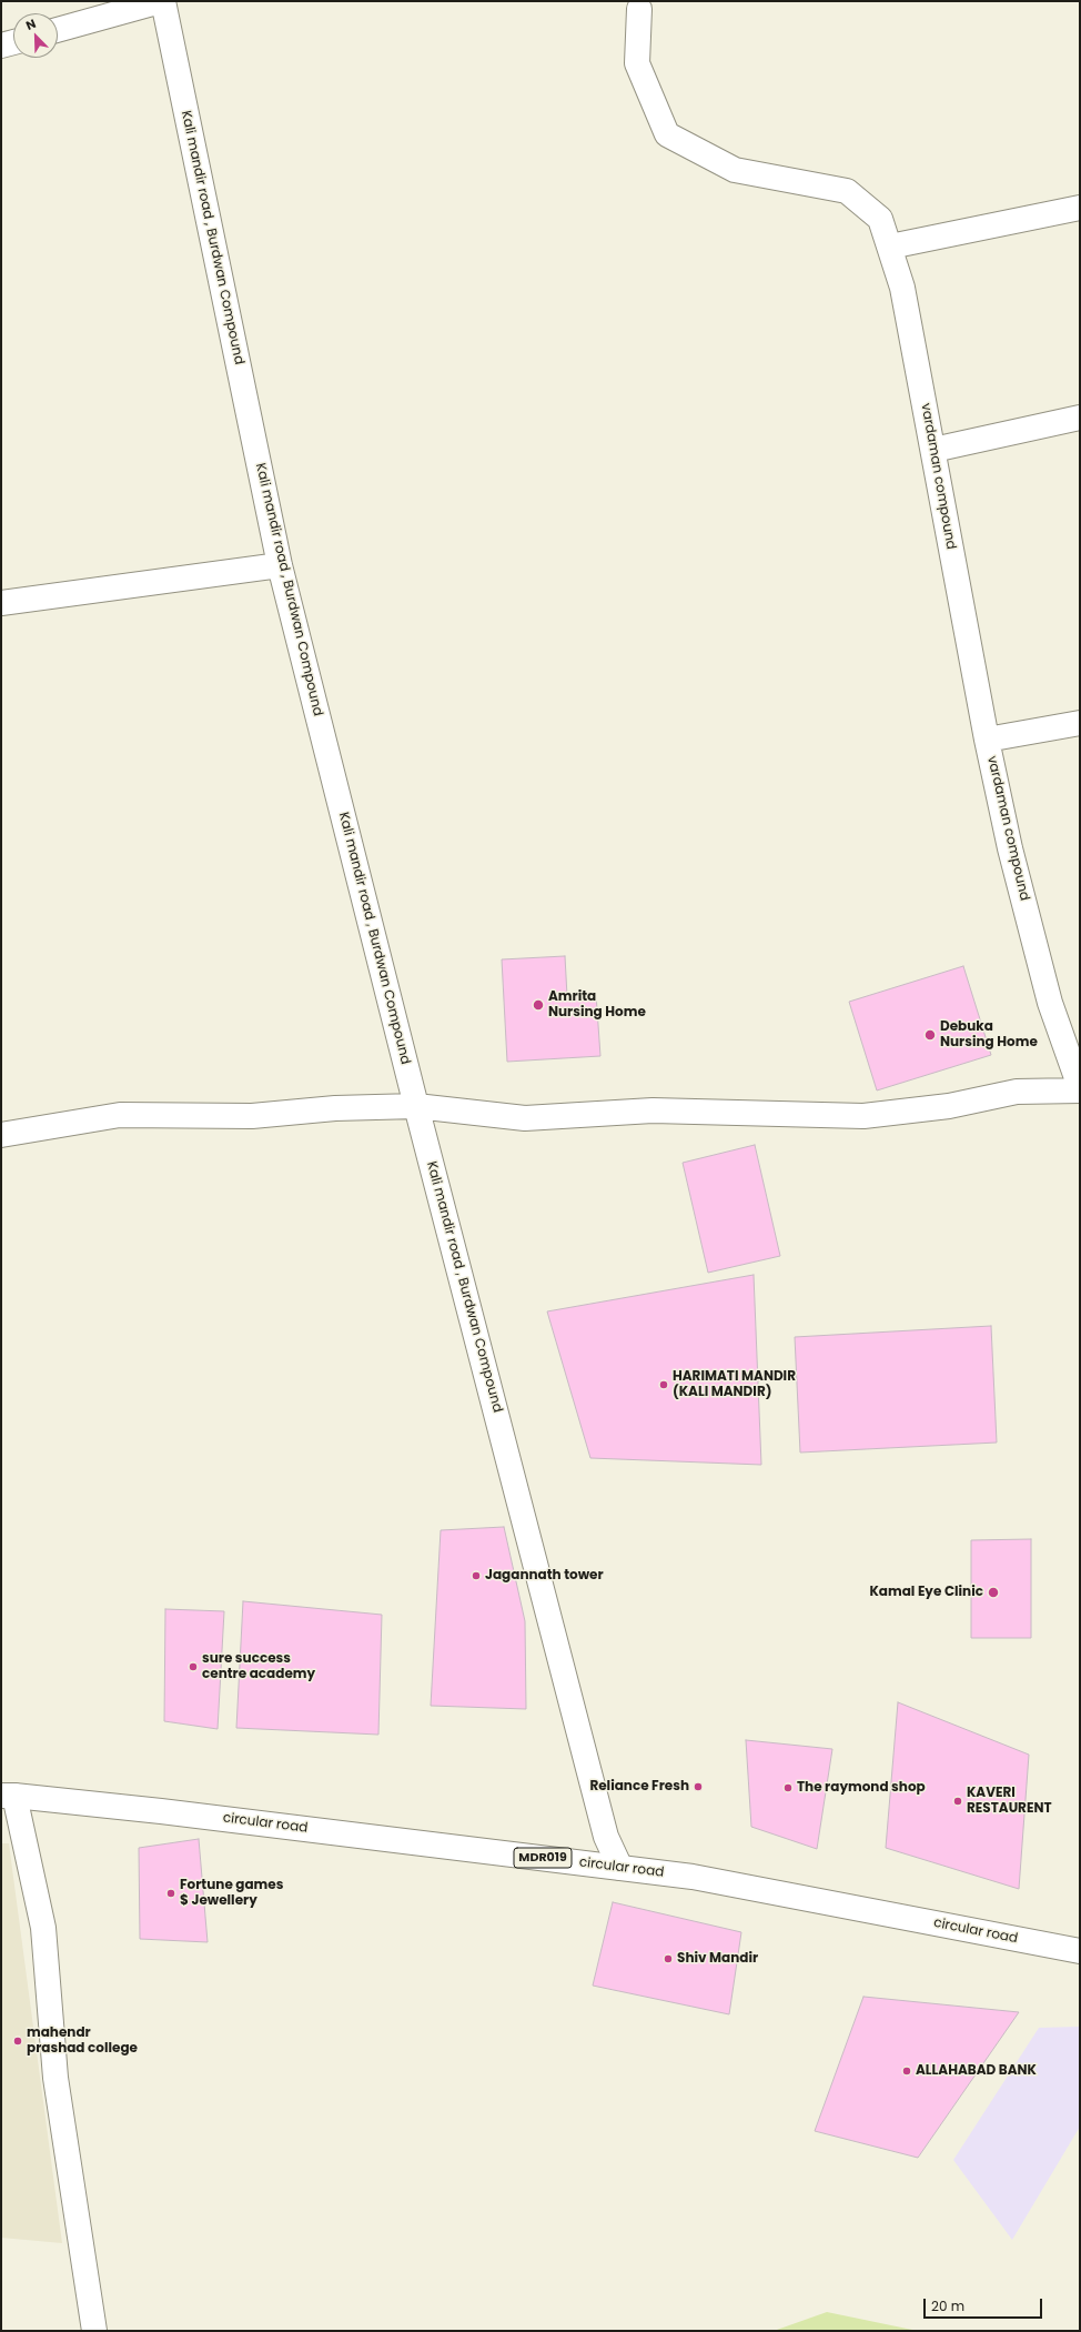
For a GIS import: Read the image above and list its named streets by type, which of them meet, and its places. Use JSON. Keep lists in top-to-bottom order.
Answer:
{
  "streets": {
    "street": [
      "Kali mandir road , Burdwan Compound",
      "vardaman compound",
      "circular road",
      "MDR019"
    ]
  },
  "crossings": [
    ["Kali mandir road , Burdwan Compound", "circular road"]
  ],
  "places": [
    "Amrita Nursing Home",
    "Debuka Nursing Home",
    "HARIMATI MANDIR (KALI MANDIR)",
    "Jagannath tower",
    "Kamal Eye Clinic",
    "sure success centre academy",
    "Reliance Fresh",
    "The raymond shop",
    "KAVERI RESTAURENT",
    "Fortune games $ Jewellery",
    "Shiv Mandir",
    "mahendr prashad college",
    "ALLAHABAD BANK"
  ],
  "scale_bar": "20 m",
  "north": "top left"
}
